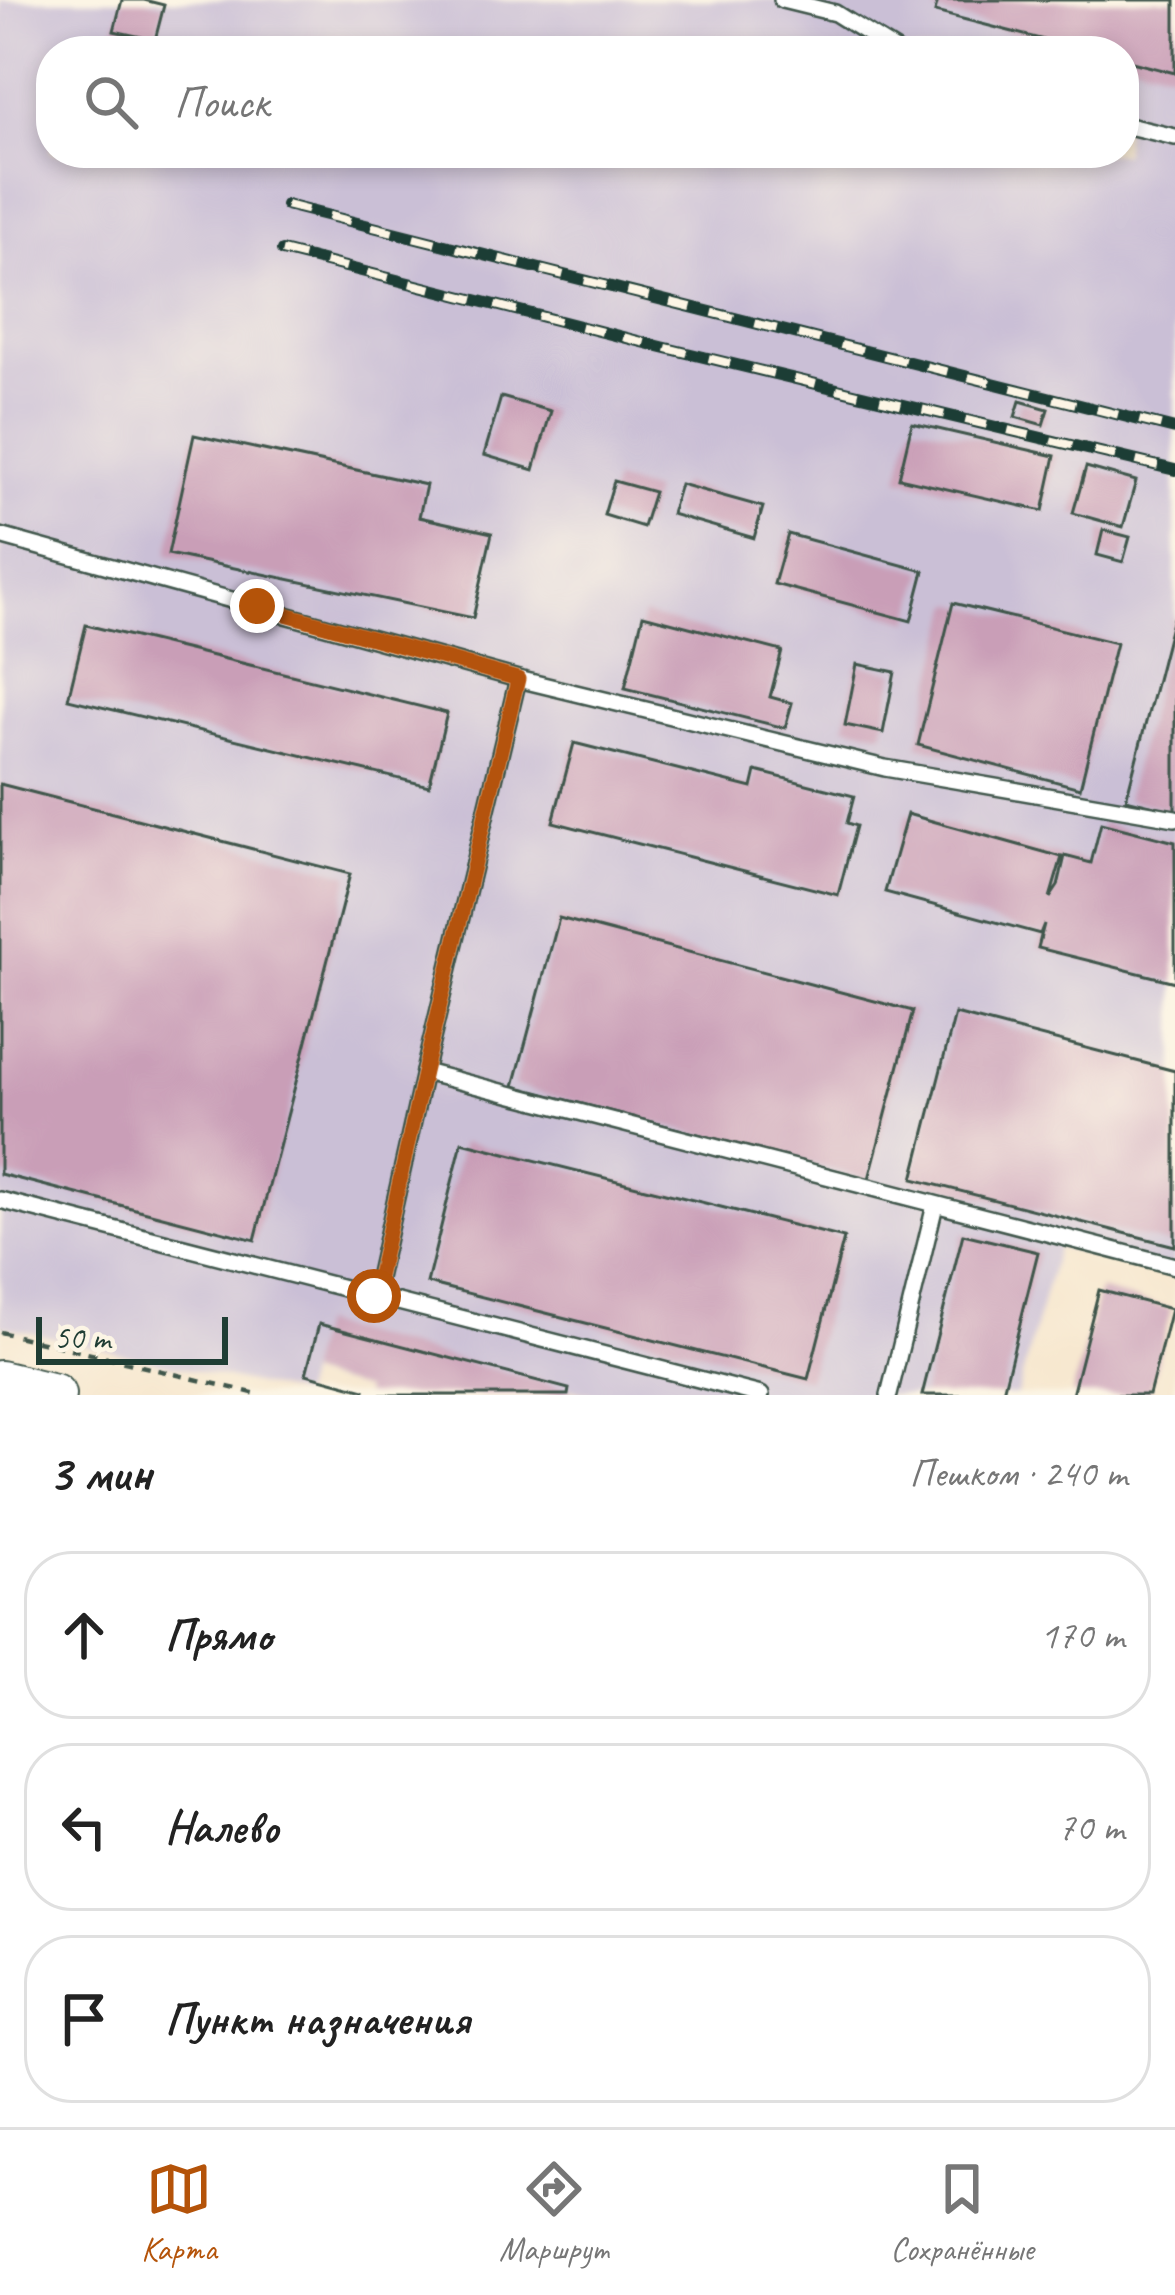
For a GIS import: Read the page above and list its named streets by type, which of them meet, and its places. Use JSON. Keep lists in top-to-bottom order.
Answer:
{
  "scale_bar": "50 m",
  "page": {
    "search": "Поиск",
    "scale": "50 m",
    "heading": ["3 мин", "Пешком · 240 m"],
    "list": [
      ["Прямо", "170 m"],
      ["Налево", "70 m"],
      "Пункт назначения"
    ],
    "nav": ["Карта", "Маршрут", "Сохранённые"]
  }
}
